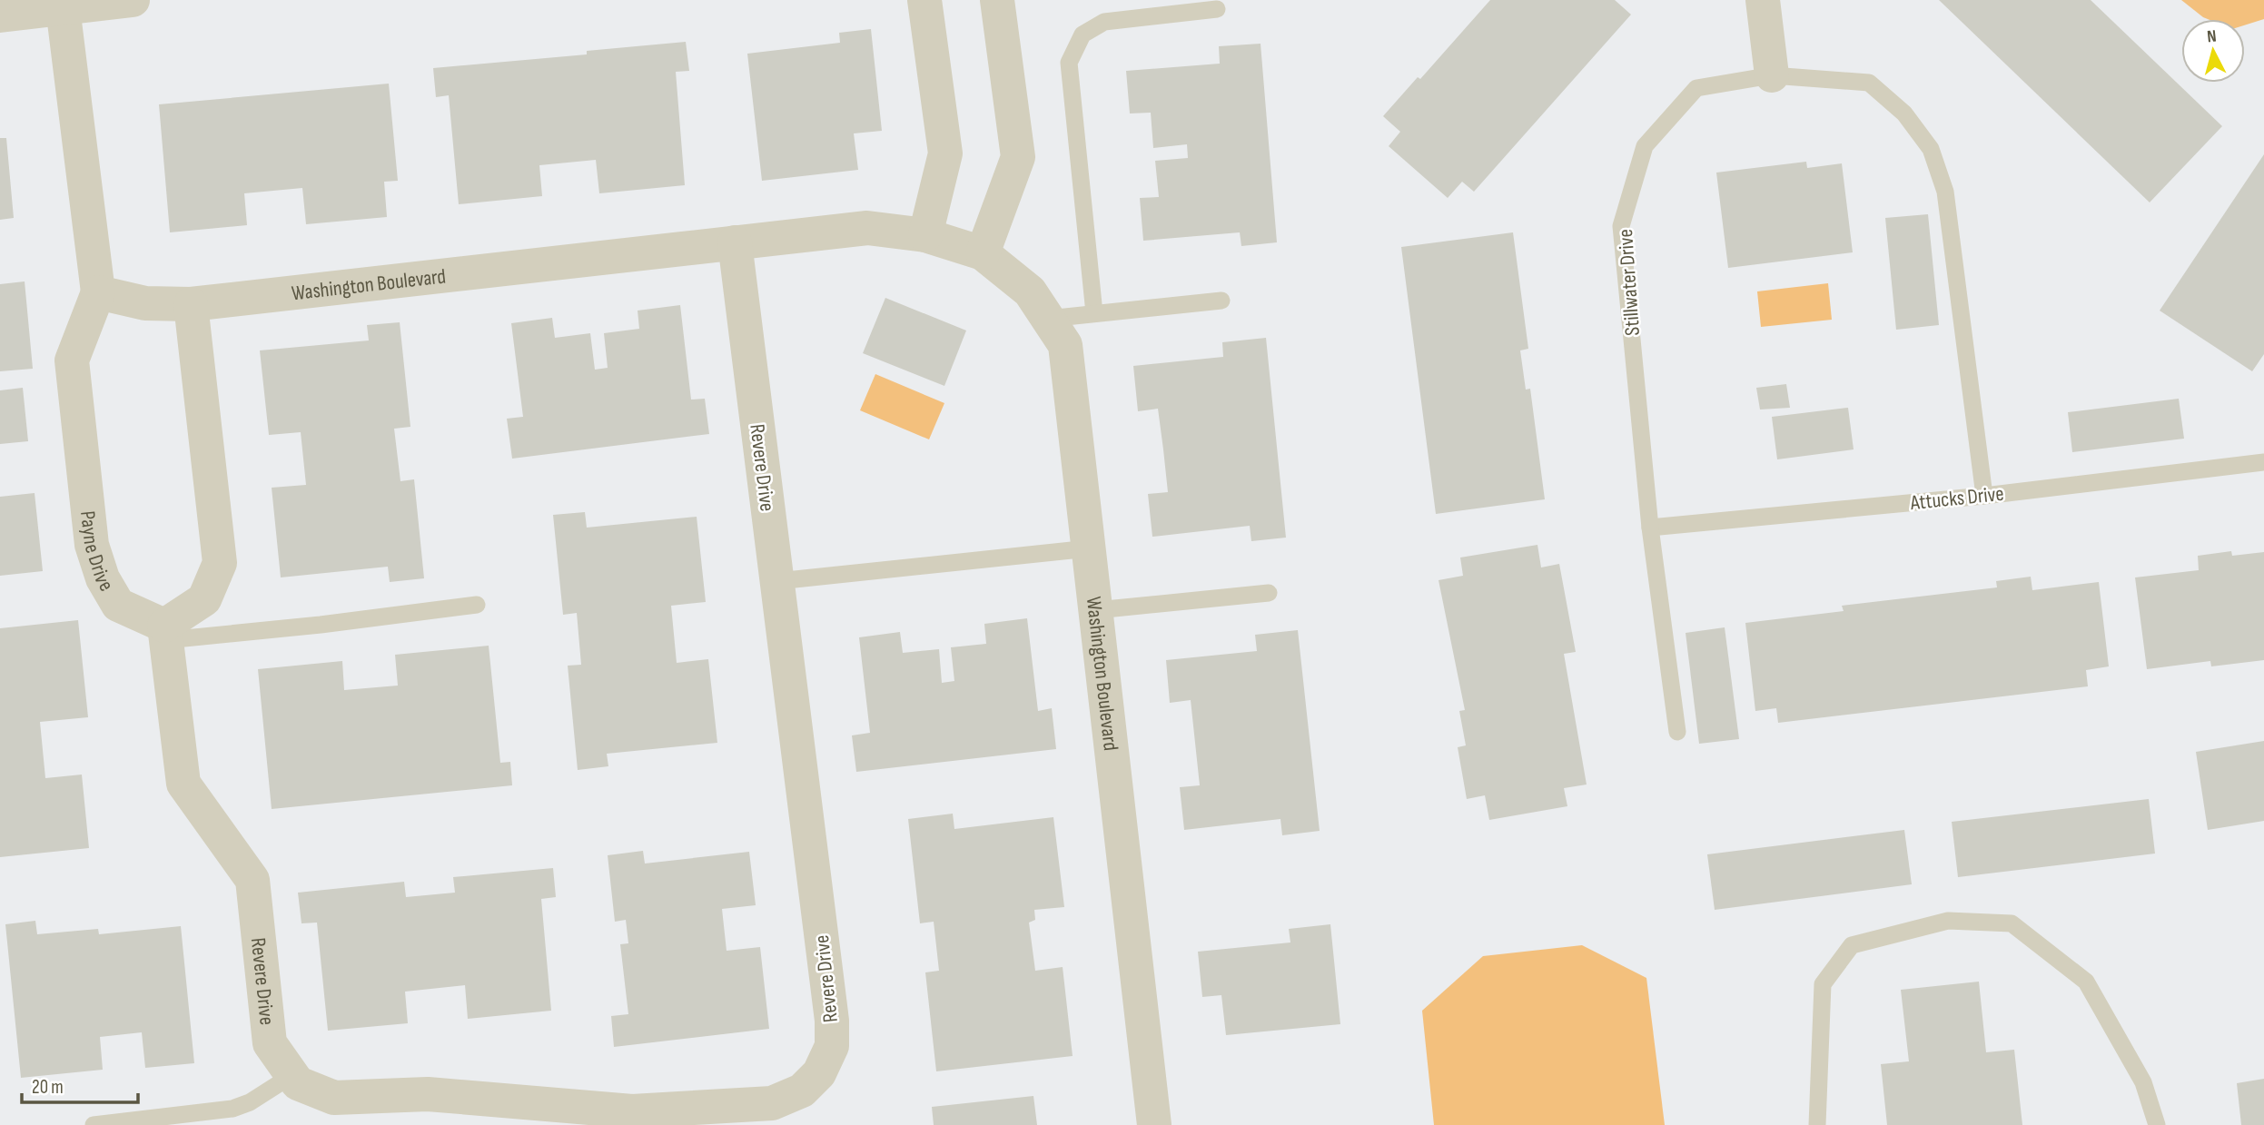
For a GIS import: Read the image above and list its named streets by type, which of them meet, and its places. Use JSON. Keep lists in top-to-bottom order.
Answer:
{
  "streets": {
    "street": ["Washington Boulevard", "Revere Drive", "Payne Drive"],
    "lane": ["Stillwater Drive", "Attucks Drive"]
  },
  "crossings": [
    ["Stillwater Drive", "Attucks Drive"],
    ["Washington Boulevard", "Revere Drive"],
    ["Washington Boulevard", "Payne Drive"],
    ["Revere Drive", "Payne Drive"]
  ],
  "scale_bar": "20 m",
  "north": "top"
}
